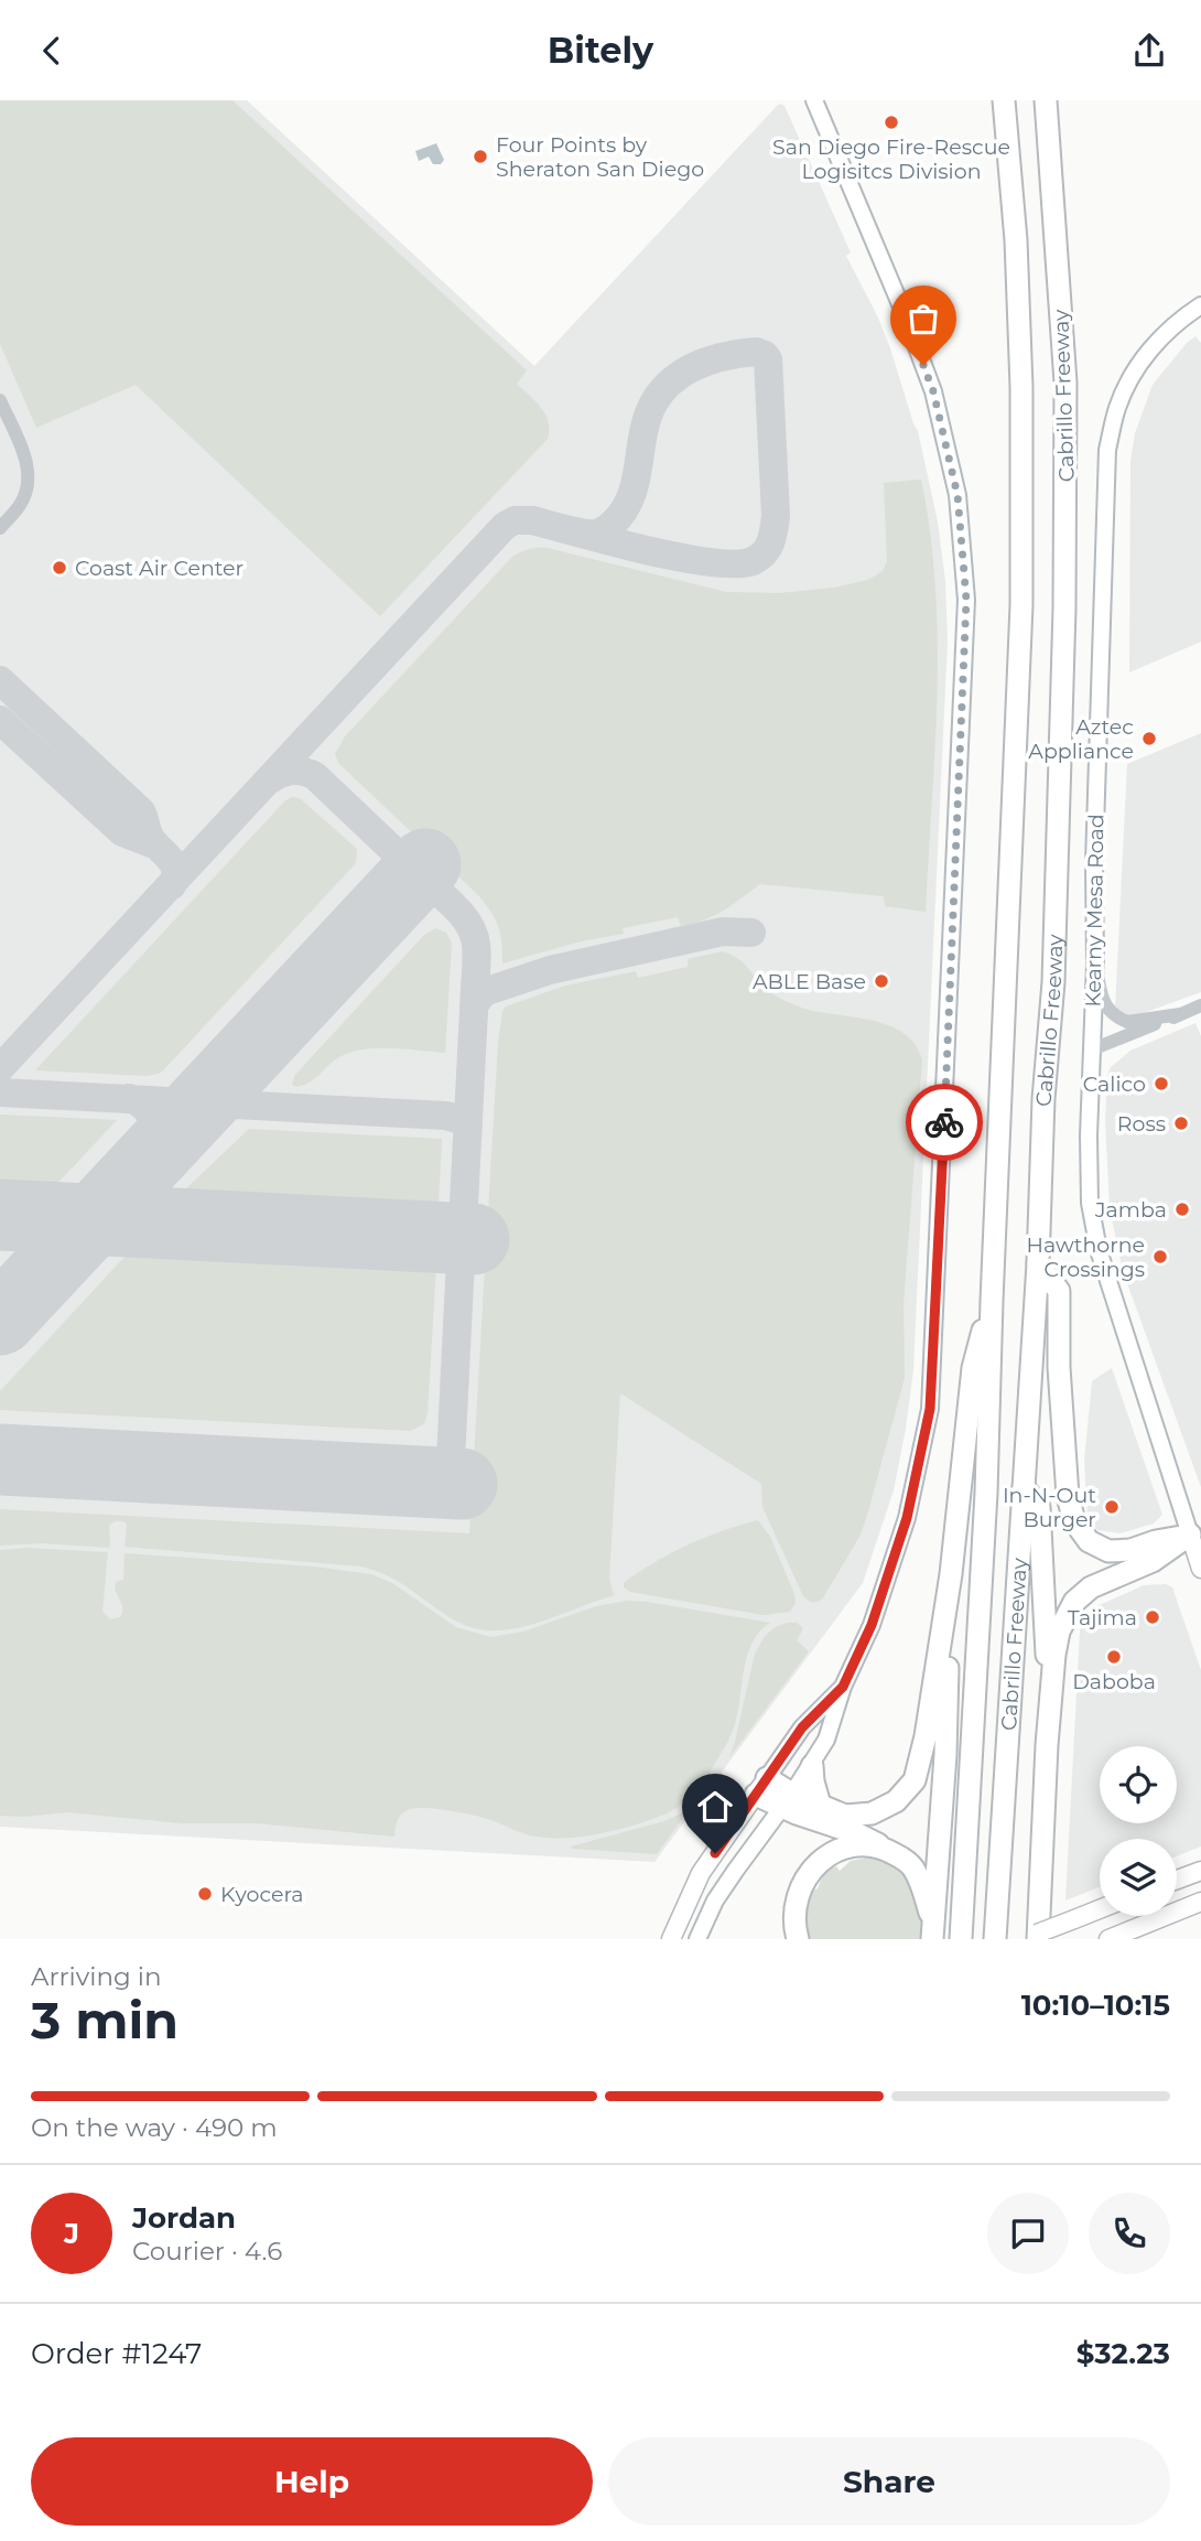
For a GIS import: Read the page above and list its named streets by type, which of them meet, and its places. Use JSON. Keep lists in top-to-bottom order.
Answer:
{
  "streets": {
    "highway": ["Cabrillo Freeway"],
    "main road": ["Kearny Mesa Road"]
  },
  "places": [
    "San Diego Fire-Rescue Logisitcs Division",
    "Four Points by Sheraton San Diego",
    "Coast Air Center",
    "Aztec Appliance",
    "ABLE Base",
    "Calico",
    "Ross",
    "Jamba",
    "Hawthorne Crossings",
    "In-N-Out Burger",
    "Tajima",
    "Daboba",
    "Kyocera"
  ],
  "page": {
    "header": "Bitely",
    "heading": ["3 min", "Arriving in", "10:10–10:15"],
    "panel": [
      "Jordan",
      "Courier · 4.6",
      "Order #1247",
      "$32.23"
    ],
    "bar": "On the way · 490 m",
    "round": "J",
    "buttons": ["Help", "Share"]
  }
}
